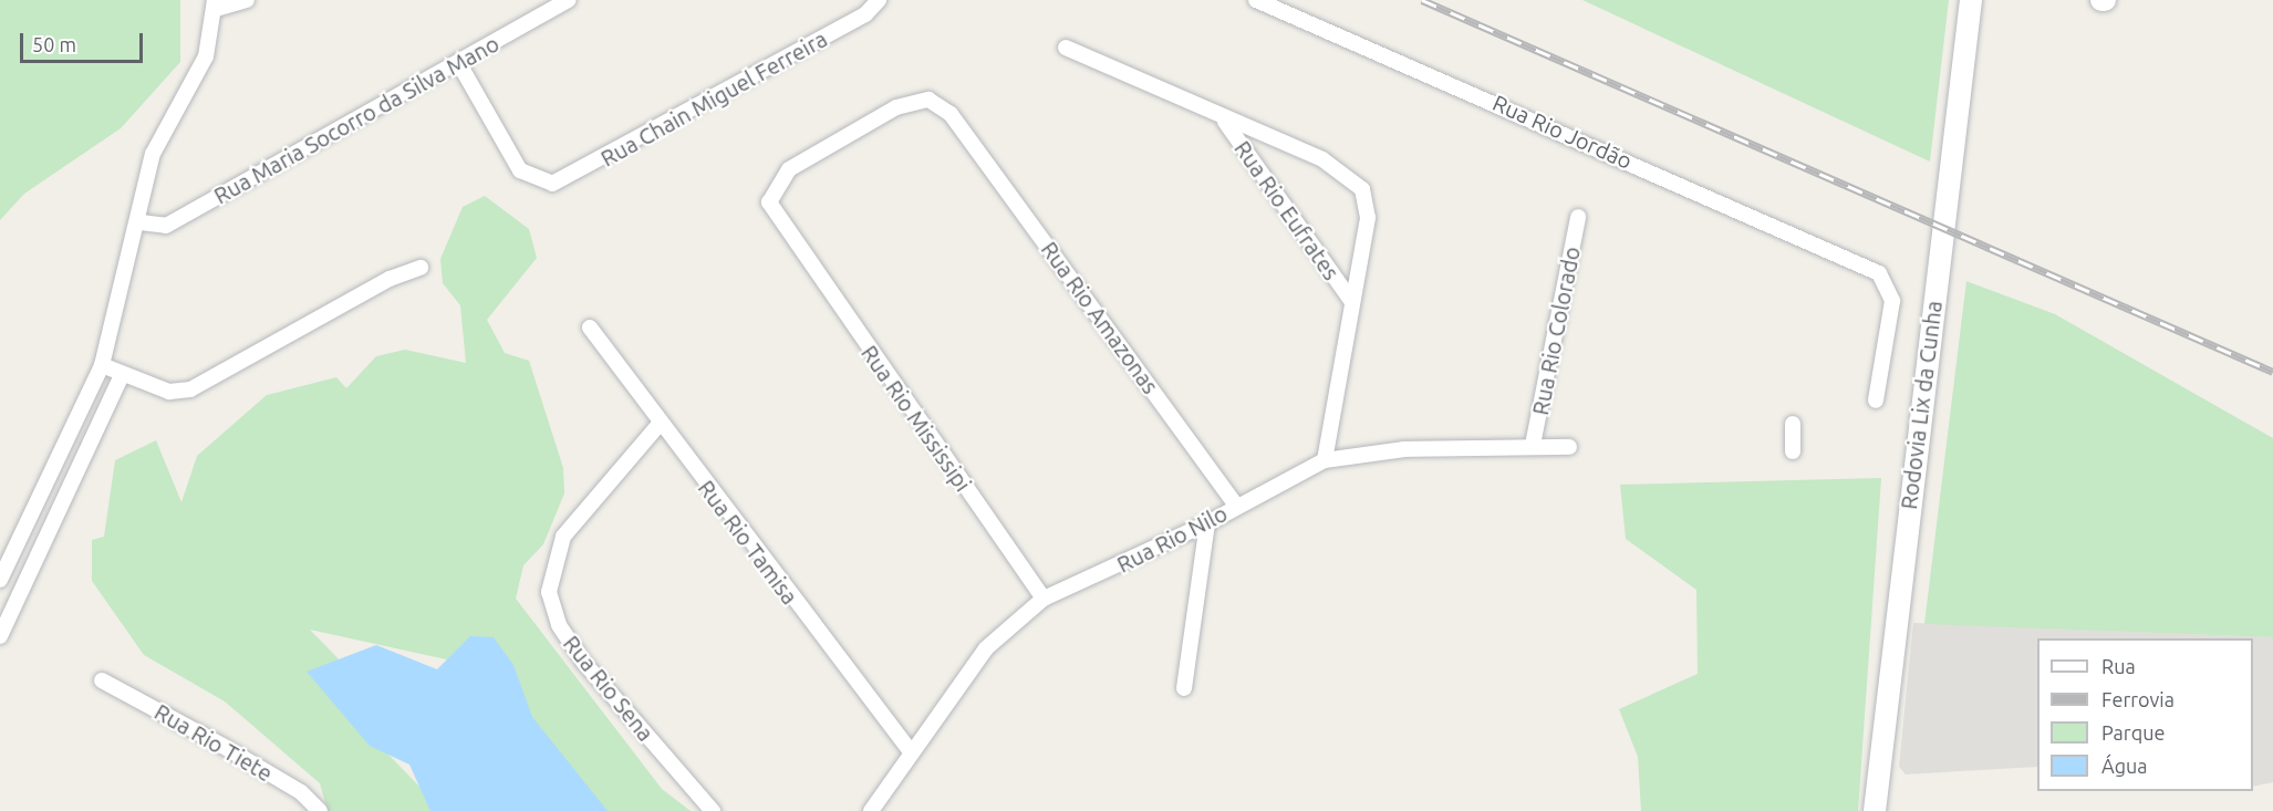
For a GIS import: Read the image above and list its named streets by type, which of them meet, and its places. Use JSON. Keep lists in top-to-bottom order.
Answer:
{
  "streets": {
    "main road": ["Rodovia Lix da Cunha"],
    "street": [
      "Rua Chain Miguel Ferreira",
      "Rua Maria Socorro da Silva Mano",
      "Rua Rio Jordão",
      "Rua Rio Eufrates",
      "Rua Rio Amazonas",
      "Rua Rio Colorado",
      "Rua Rio Mississipi",
      "Rua Rio Nilo",
      "Rua Rio Tamisa",
      "Rua Rio Sena",
      "Rua Rio Tiete"
    ]
  },
  "crossings": [
    ["Rua Chain Miguel Ferreira", "Rua Maria Socorro da Silva Mano"],
    ["Rua Rio Eufrates", "Rua Rio Nilo"],
    ["Rua Rio Amazonas", "Rua Rio Mississipi"],
    ["Rua Rio Amazonas", "Rua Rio Nilo"],
    ["Rua Rio Colorado", "Rua Rio Nilo"],
    ["Rua Rio Mississipi", "Rua Rio Nilo"],
    ["Rua Rio Nilo", "Rua Rio Tamisa"],
    ["Rua Rio Tamisa", "Rua Rio Sena"]
  ],
  "legend": [
    "Rua",
    "Ferrovia",
    "Parque",
    "Água"
  ],
  "scale_bar": "50 m"
}
